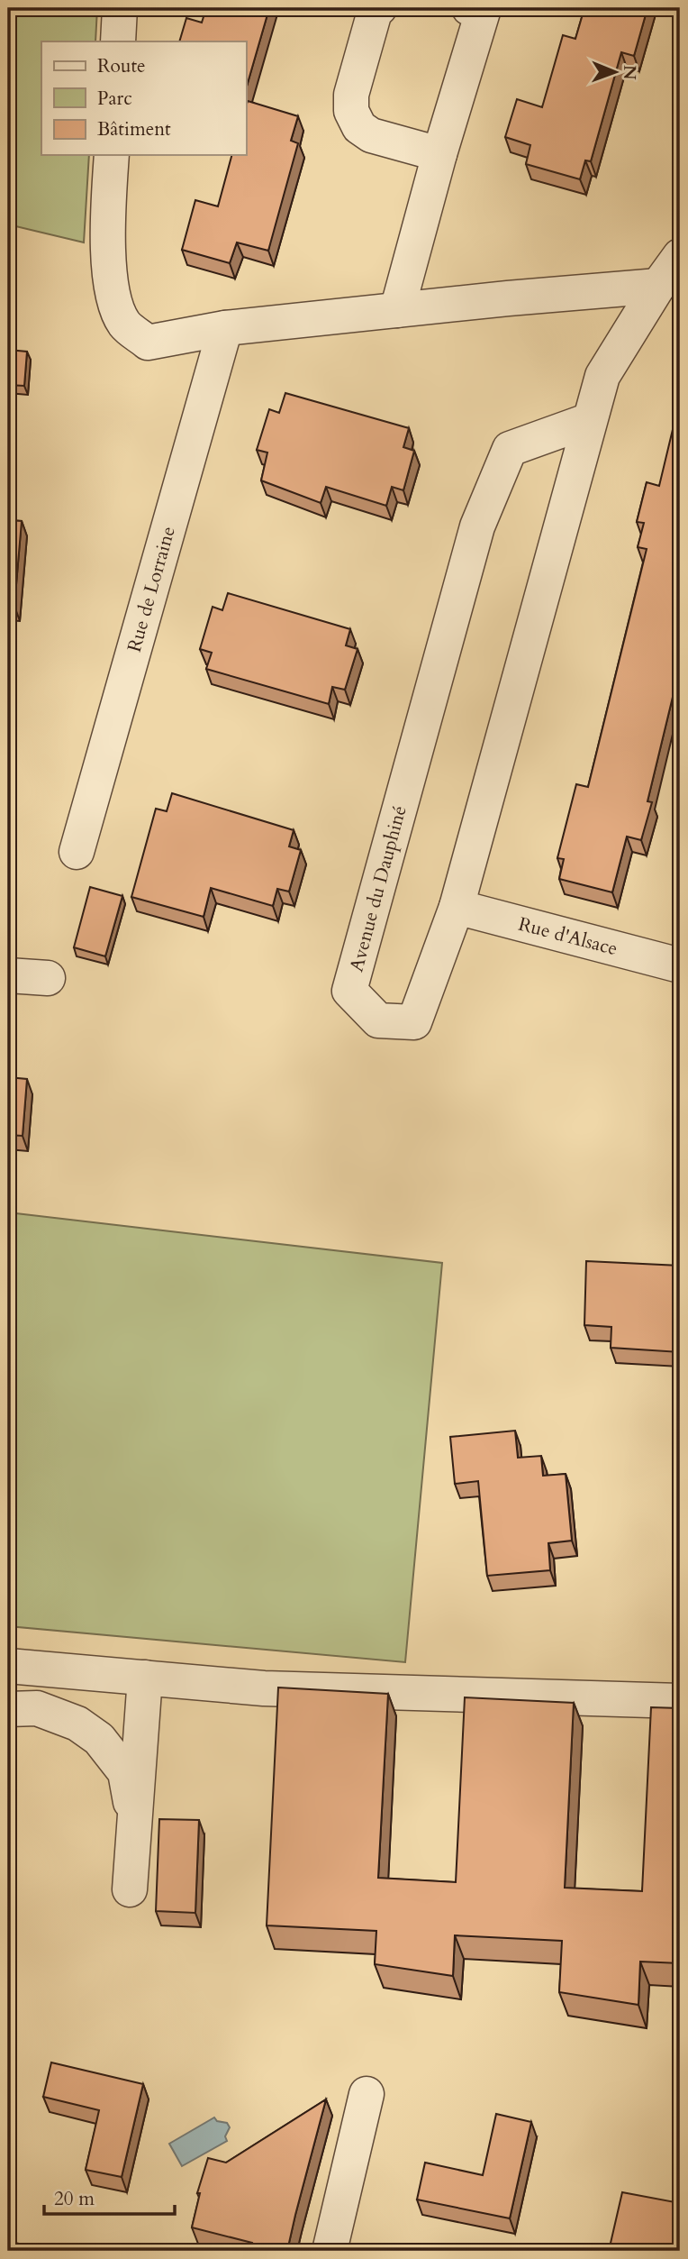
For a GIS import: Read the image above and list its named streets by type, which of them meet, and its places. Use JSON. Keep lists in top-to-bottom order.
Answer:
{
  "streets": {
    "street": ["Rue de Lorraine", "Avenue du Dauphiné", "Rue d'Alsace"]
  },
  "crossings": [
    ["Avenue du Dauphiné", "Rue d'Alsace"]
  ],
  "legend": ["Route", "Parc", "Bâtiment"],
  "scale_bar": "20 m",
  "north": "right"
}
